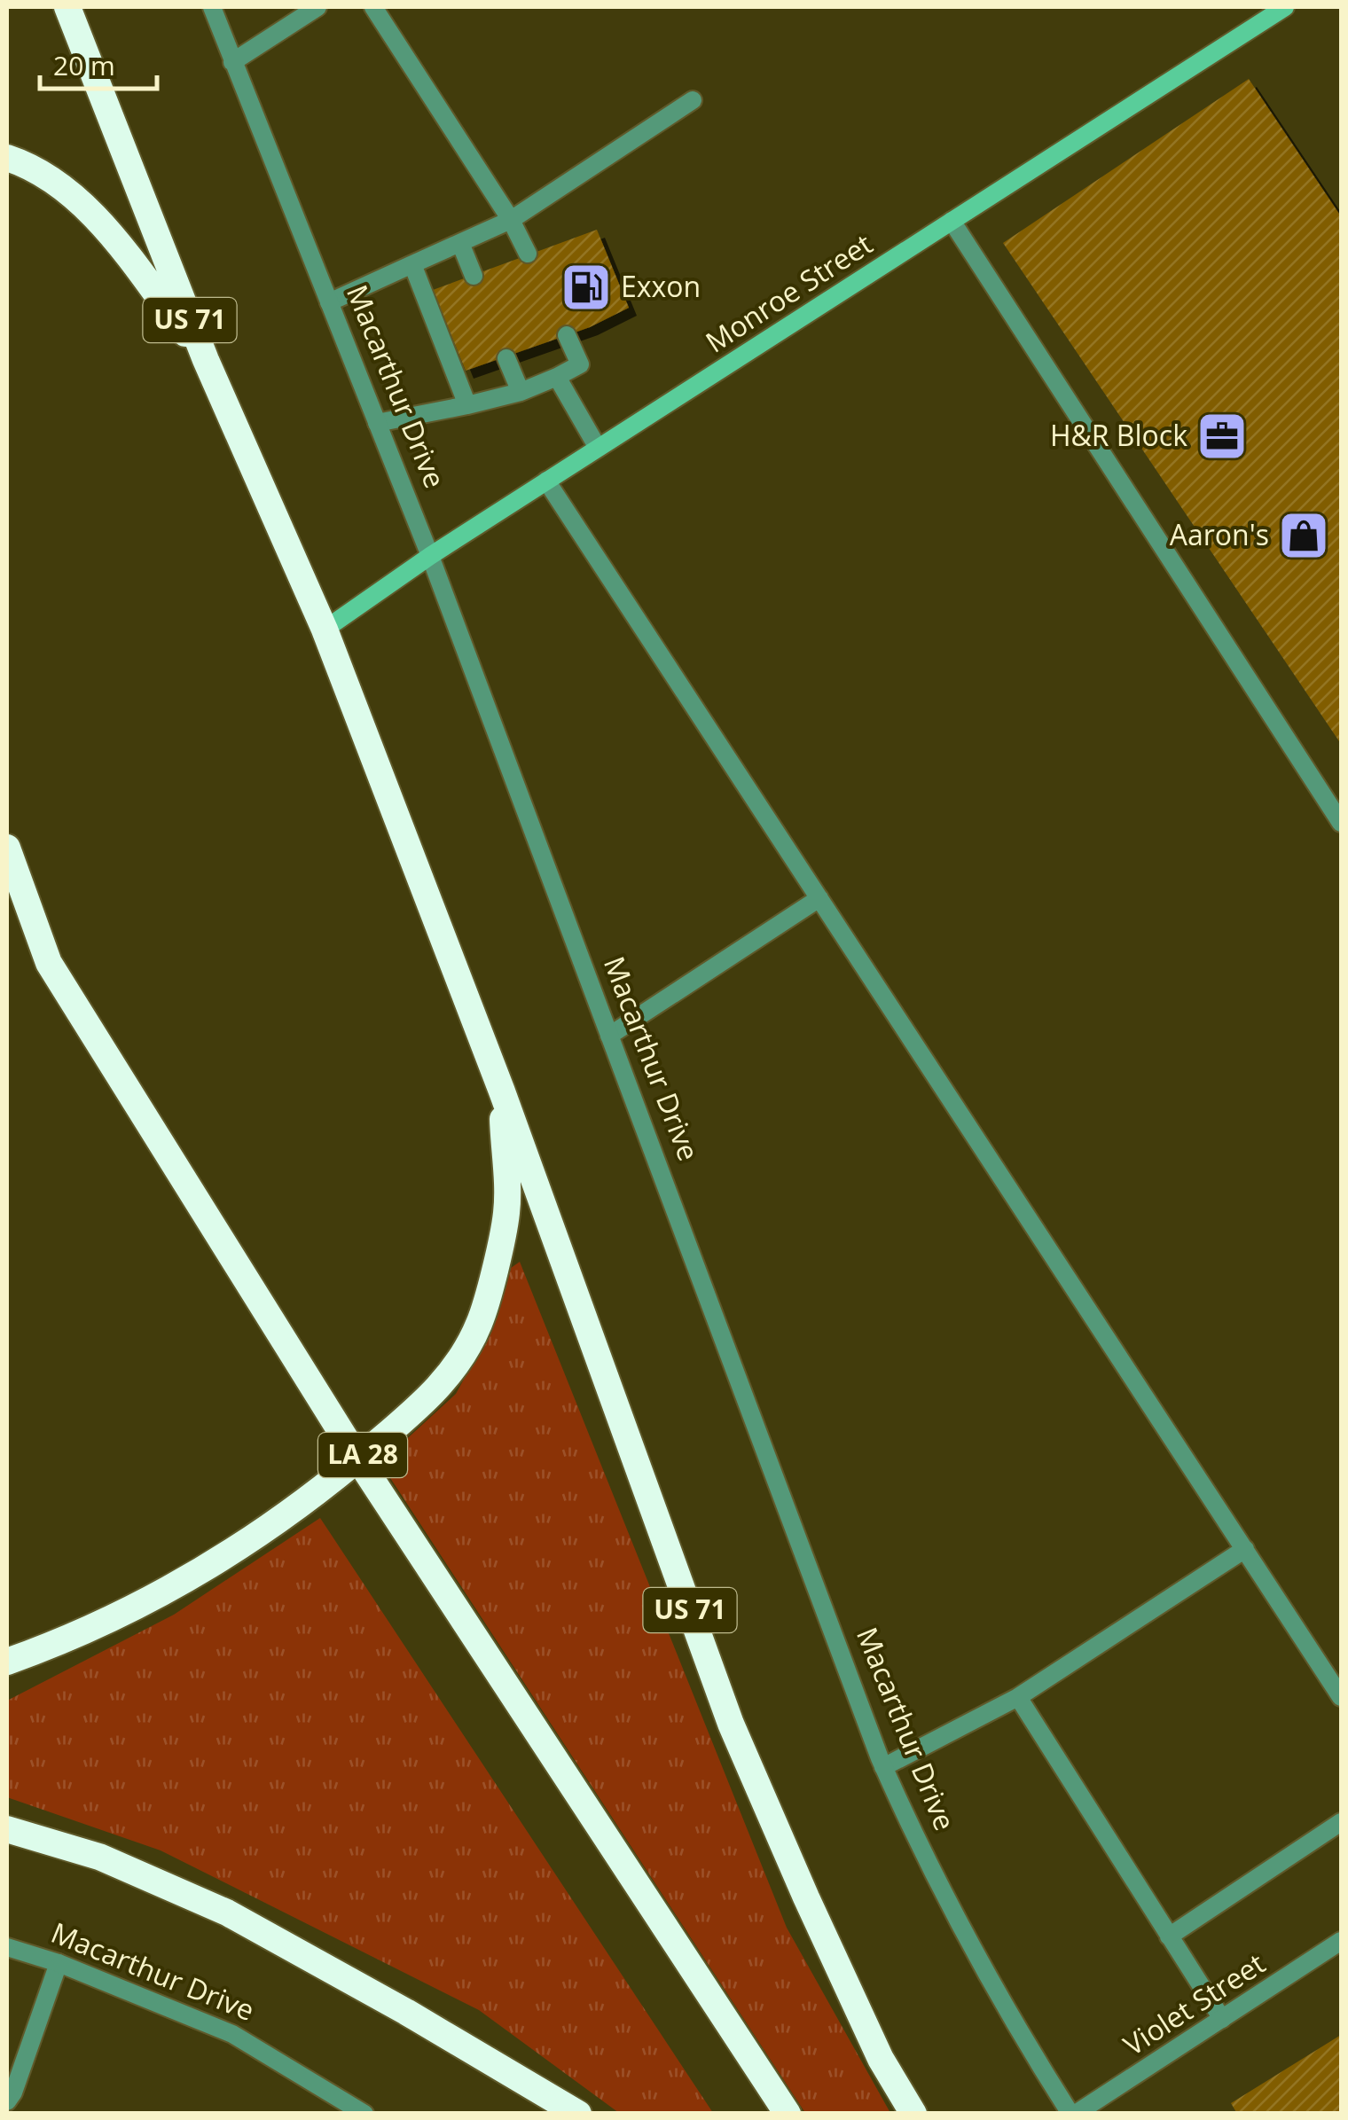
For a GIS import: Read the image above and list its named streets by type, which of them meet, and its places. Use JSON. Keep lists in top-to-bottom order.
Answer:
{
  "streets": {
    "highway": ["US 71", "LA 28"],
    "main road": ["Monroe Street"],
    "street": ["Macarthur Drive", "Violet Street"]
  },
  "crossings": [
    ["Monroe Street", "US 71"],
    ["Monroe Street", "Macarthur Drive"],
    ["US 71", "LA 28"],
    ["Macarthur Drive", "Violet Street"]
  ],
  "places": {
    "fuel station": ["Exxon"],
    "office": ["H&R Block"],
    "shop": ["Aaron's"]
  },
  "scale_bar": "20 m"
}
